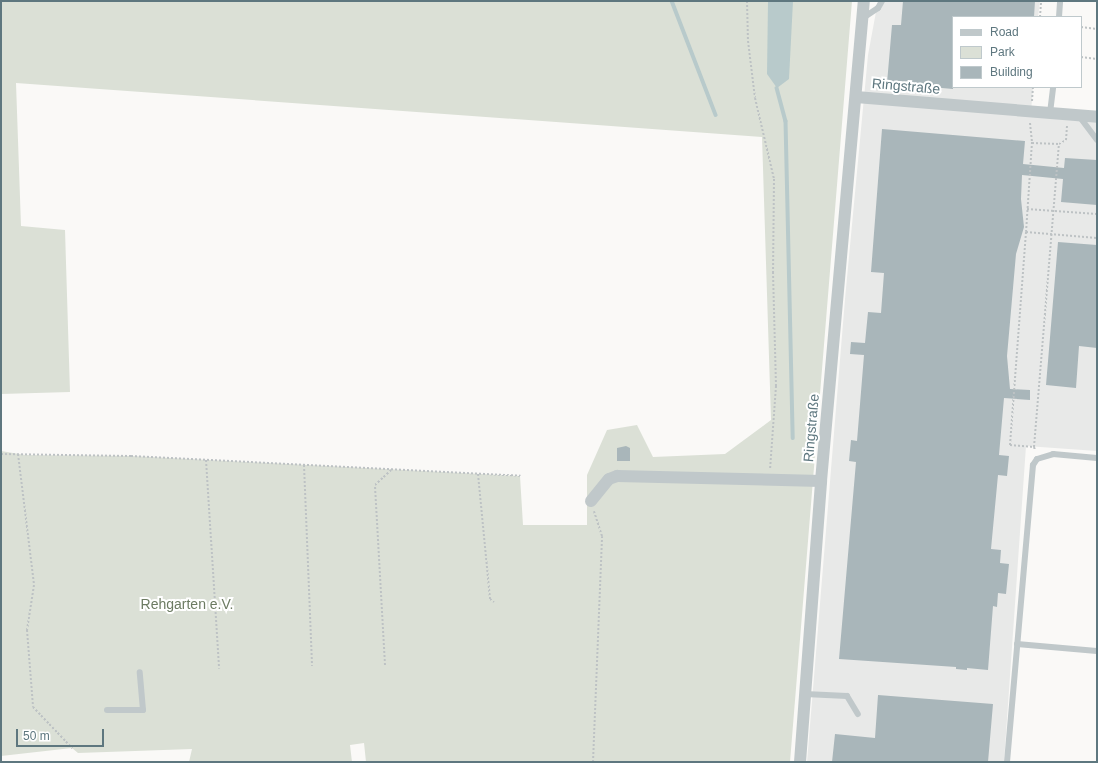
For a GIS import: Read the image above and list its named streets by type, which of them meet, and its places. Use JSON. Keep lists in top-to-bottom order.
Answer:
{
  "streets": {
    "street": ["Ringstraße"]
  },
  "parks": ["Rehgarten e.V."],
  "legend": ["Road", "Park", "Building"],
  "scale_bar": "50 m"
}
